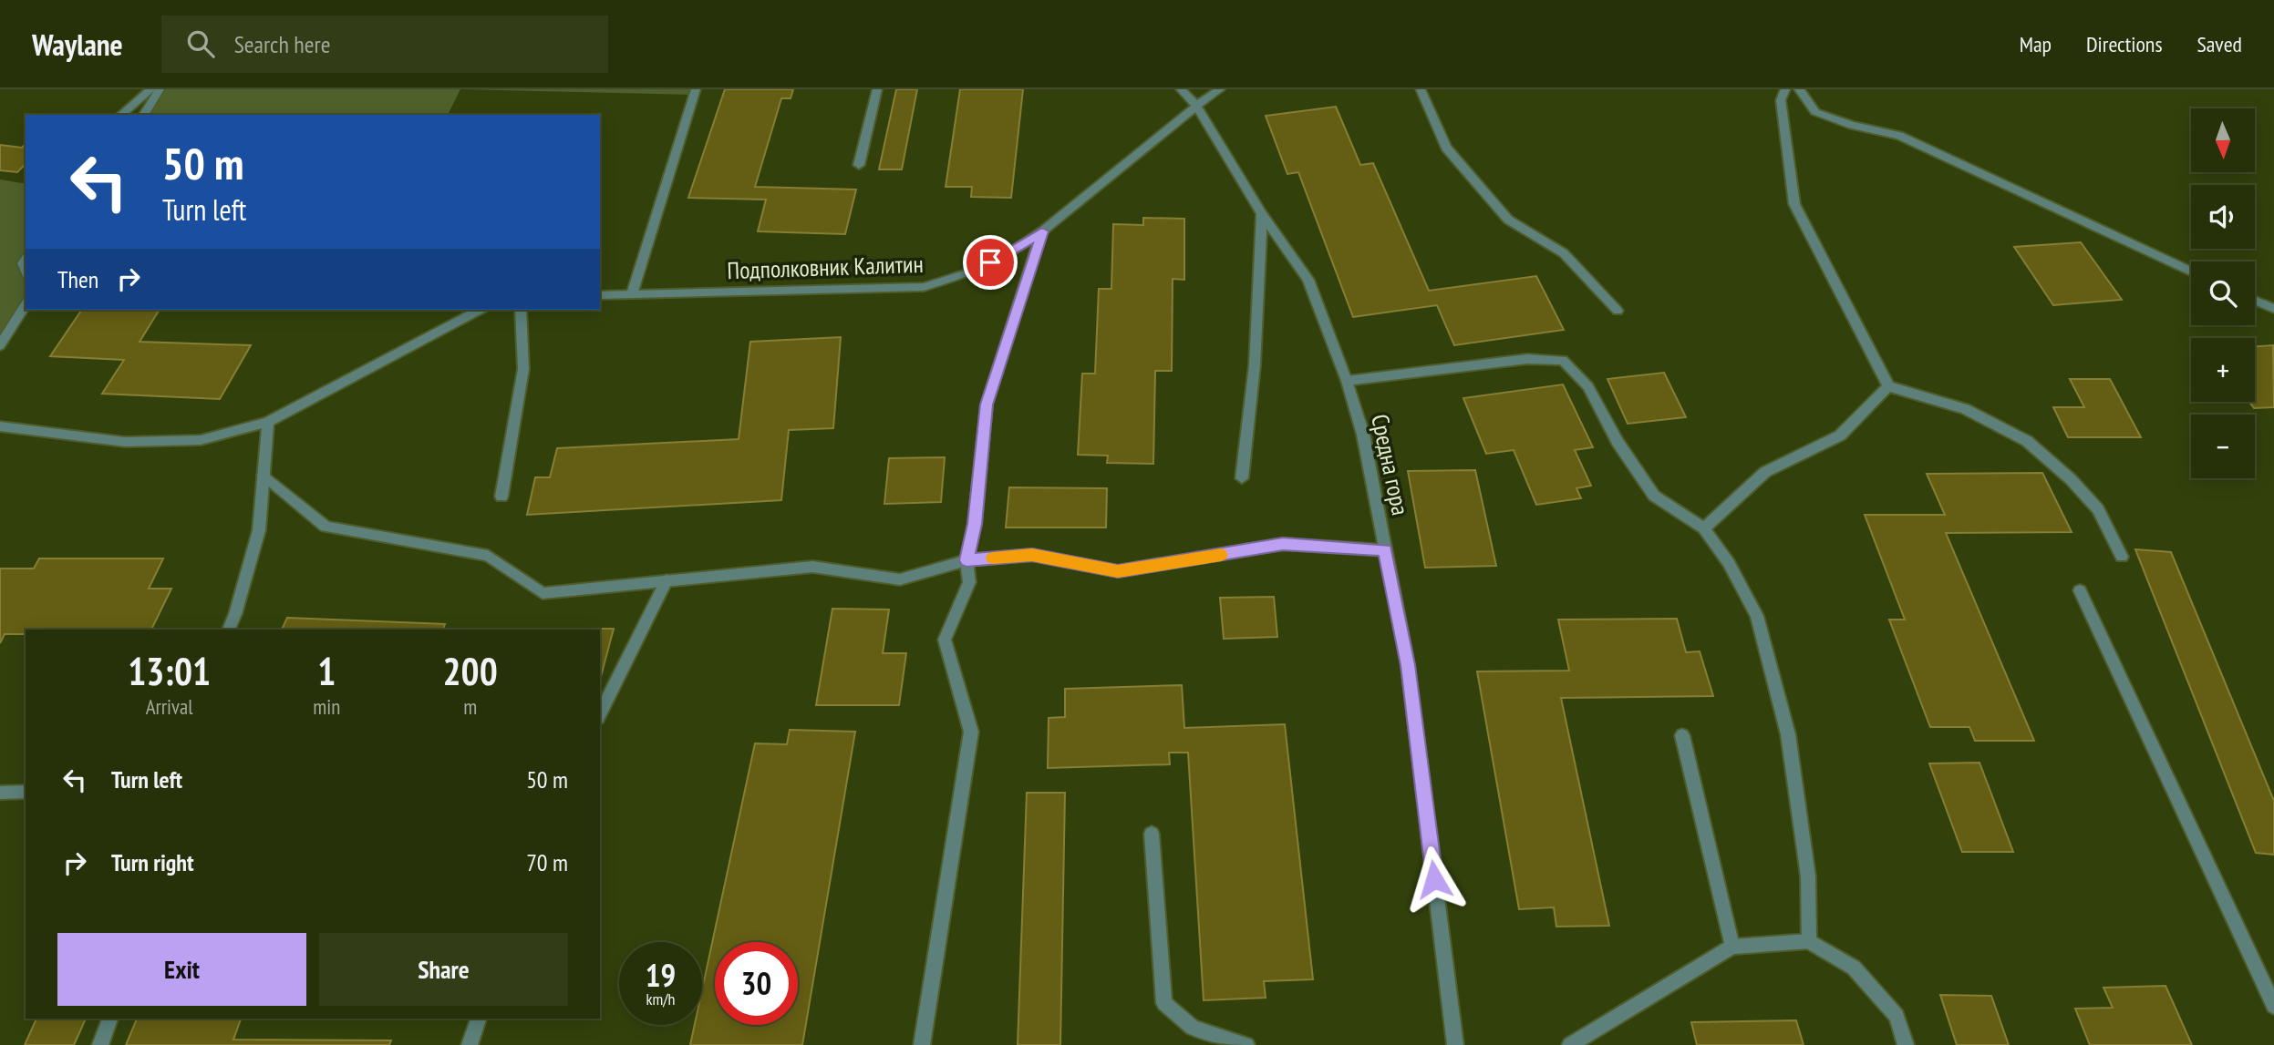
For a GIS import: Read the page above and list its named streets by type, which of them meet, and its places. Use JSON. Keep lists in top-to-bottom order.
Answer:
{
  "streets": {
    "street": ["Подполковник Калитин", "Средна гора"]
  },
  "crossings": [
    ["Подполковник Калитин", "Средна гора"]
  ],
  "north": "bottom",
  "page": {
    "header": "Waylane",
    "search": "Search here",
    "nav": ["Map", "Directions", "Saved"],
    "map_buttons": ["+", "−"],
    "turn": ["50 m", "Turn left"],
    "then": "Then",
    "eta": [
      "13:01",
      "Arrival",
      "1",
      "min",
      "200",
      "m"
    ],
    "list": [
      {
        "name": "Turn left",
        "value": "50 m"
      },
      {
        "name": "Turn right",
        "value": "70 m"
      }
    ],
    "buttons": ["Exit", "Share"],
    "speed": "19 km/h",
    "limit": "30"
  }
}
